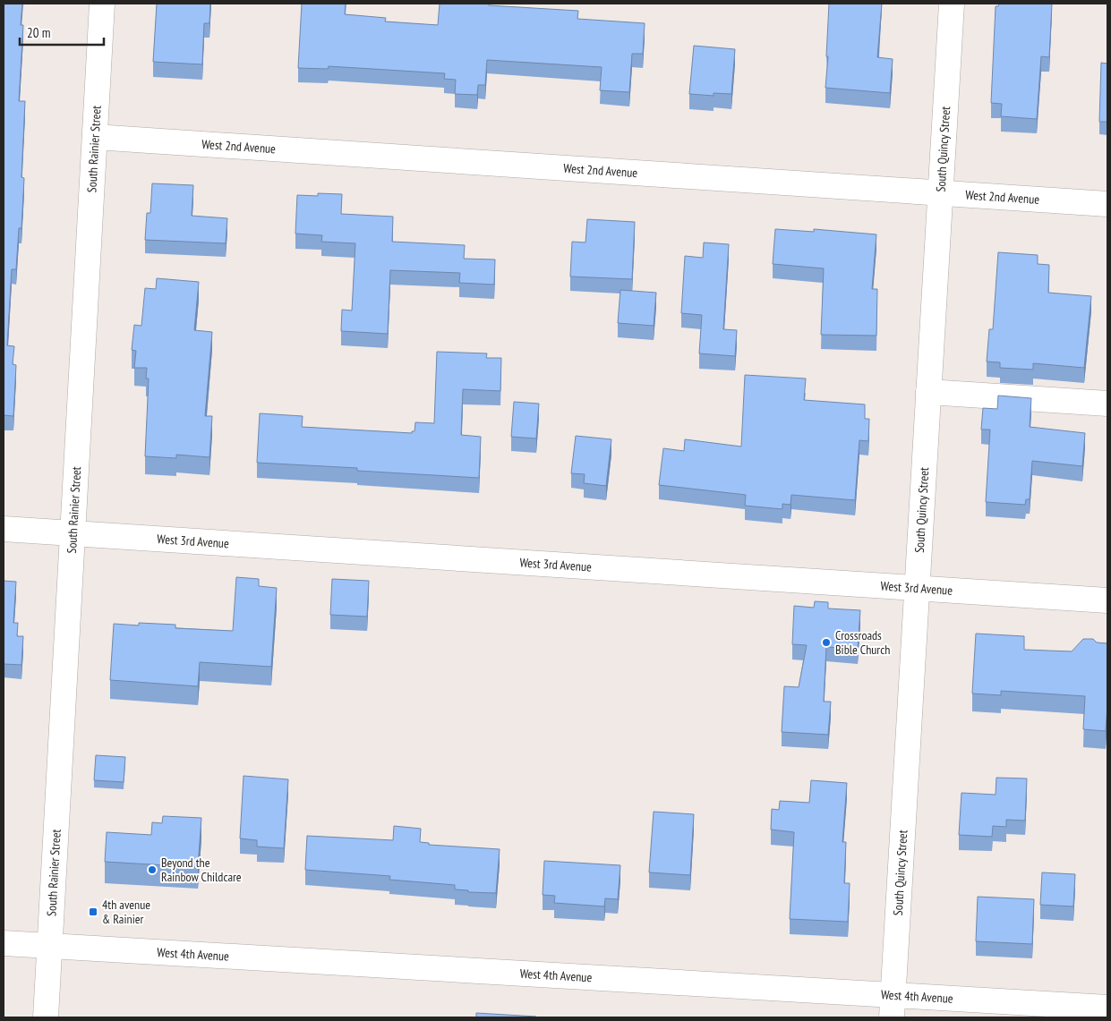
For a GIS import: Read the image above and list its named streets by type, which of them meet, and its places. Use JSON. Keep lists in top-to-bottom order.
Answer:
{
  "streets": {
    "street": [
      "West 2nd Avenue",
      "South Rainier Street",
      "South Quincy Street",
      "West 3rd Avenue",
      "West 4th Avenue"
    ]
  },
  "crossings": [
    ["West 2nd Avenue", "South Rainier Street"],
    ["West 2nd Avenue", "South Quincy Street"],
    ["South Rainier Street", "West 3rd Avenue"],
    ["South Rainier Street", "West 4th Avenue"],
    ["South Quincy Street", "West 3rd Avenue"],
    ["South Quincy Street", "West 4th Avenue"]
  ],
  "places": {
    "other": ["Crossroads Bible Church", "Beyond the Rainbow Childcare"],
    "transit": ["4th avenue & Rainier"]
  },
  "scale_bar": "20 m"
}
